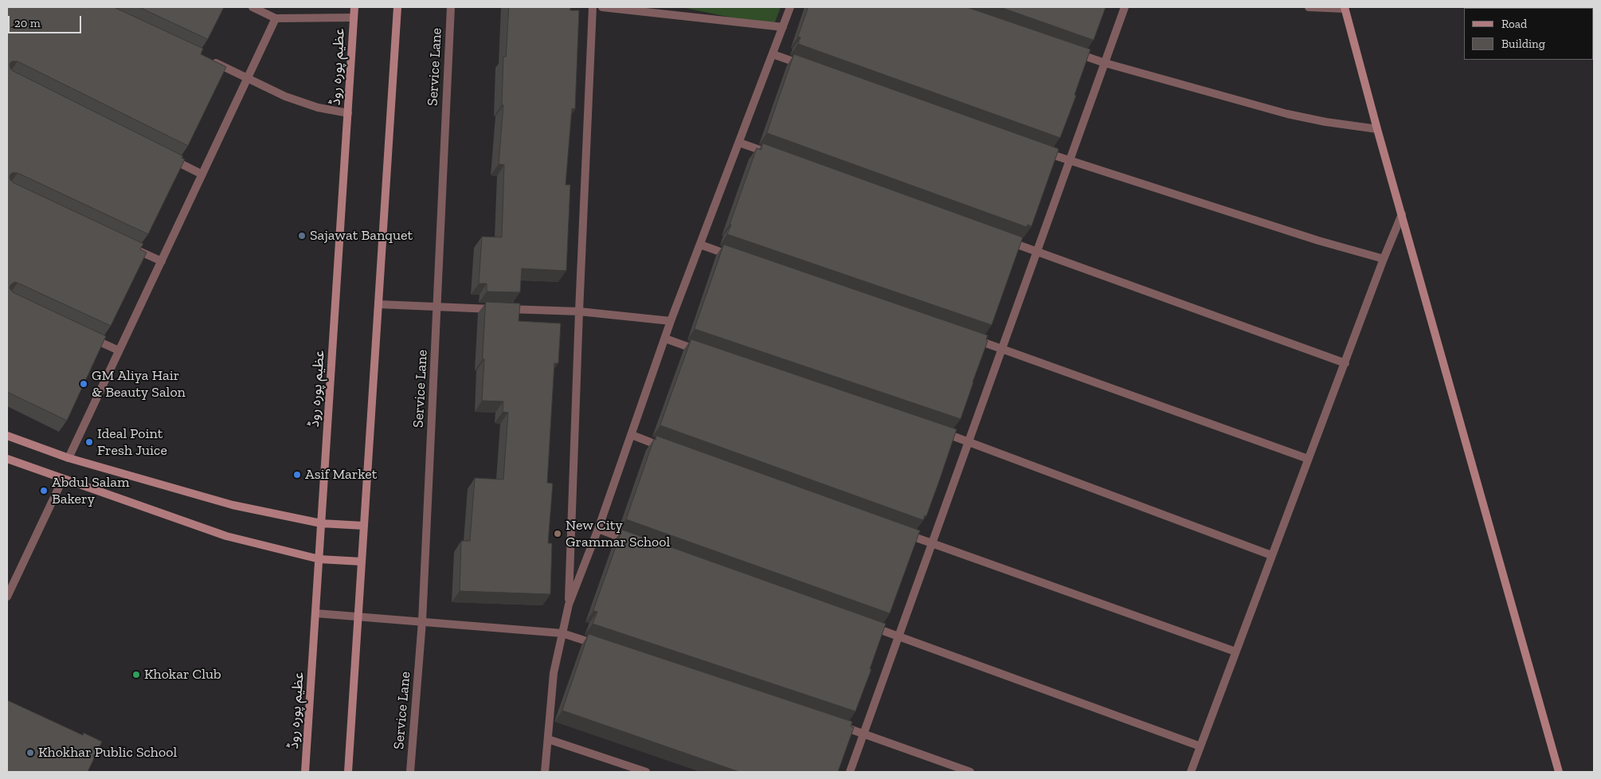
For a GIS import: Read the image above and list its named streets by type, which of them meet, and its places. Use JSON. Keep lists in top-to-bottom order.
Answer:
{
  "streets": {
    "main road": ["عظیم پورہ روڈ"],
    "street": ["Service Lane"]
  },
  "places": [
    "Sajawat Banquet",
    "GM Aliya Hair & Beauty Salon",
    "Ideal Point Fresh Juice",
    "Asif Market",
    "Abdul Salam Bakery",
    "New City Grammar School",
    "Khokar Club",
    "Khokhar Public School"
  ],
  "legend": ["Road", "Building"],
  "scale_bar": "20 m"
}
